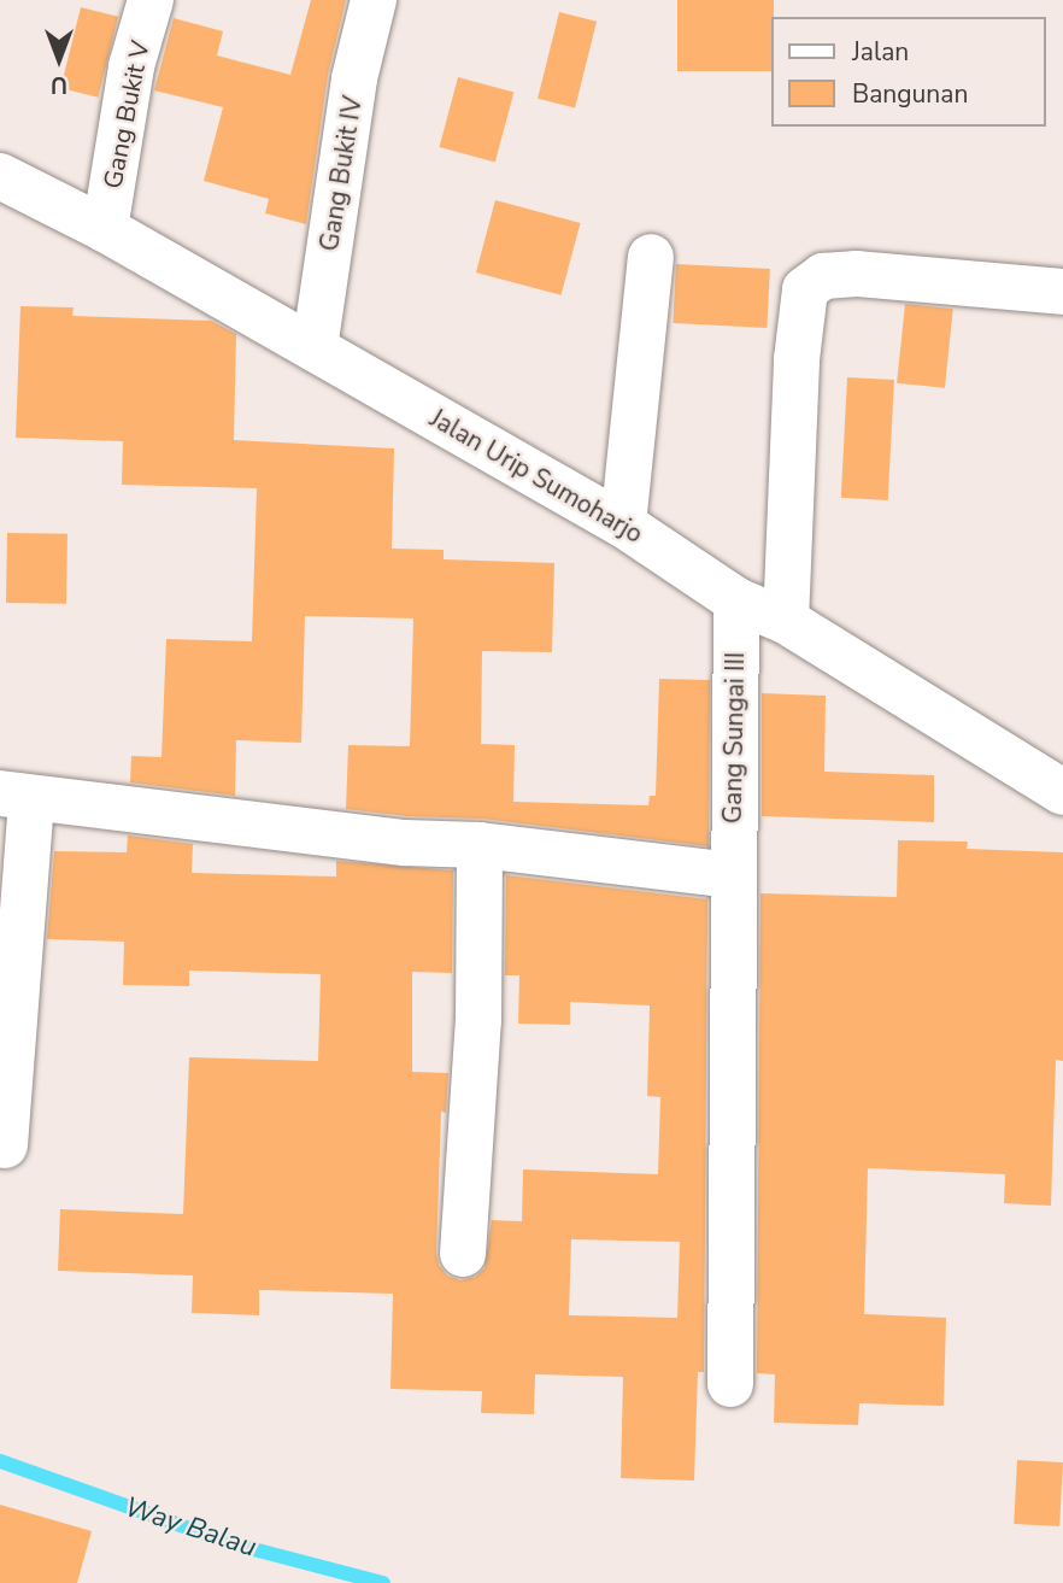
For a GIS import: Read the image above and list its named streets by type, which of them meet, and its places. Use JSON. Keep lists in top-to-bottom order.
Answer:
{
  "streets": {
    "street": [
      "Gang Bukit V",
      "Gang Bukit IV",
      "Jalan Urip Sumoharjo",
      "Gang Sungai III"
    ]
  },
  "crossings": [
    ["Gang Bukit V", "Jalan Urip Sumoharjo"],
    ["Gang Bukit IV", "Jalan Urip Sumoharjo"],
    ["Jalan Urip Sumoharjo", "Gang Sungai III"]
  ],
  "water": ["Way Balau"],
  "legend": ["Jalan", "Bangunan"],
  "north": "bottom"
}
